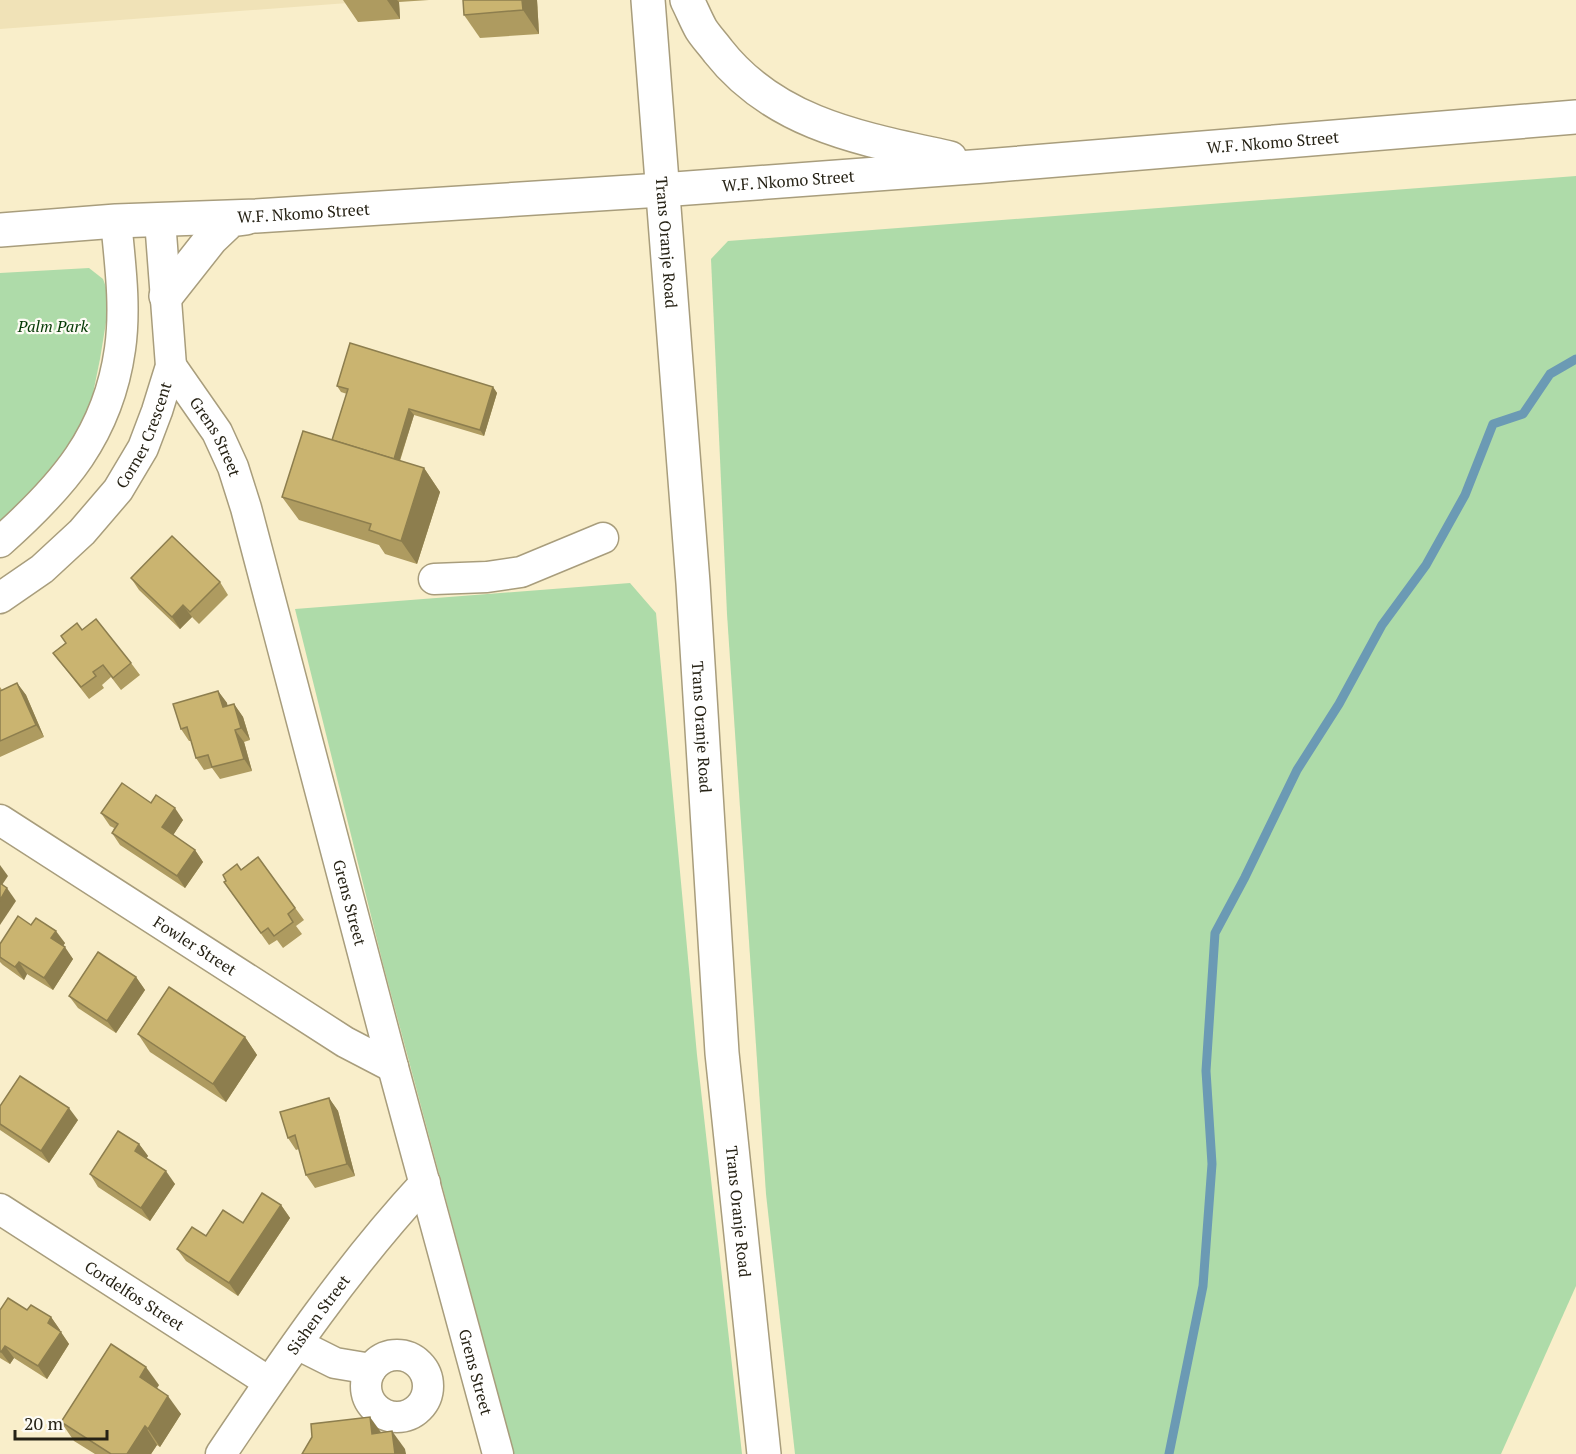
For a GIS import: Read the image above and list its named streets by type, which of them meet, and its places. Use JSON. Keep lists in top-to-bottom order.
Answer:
{
  "streets": {
    "main road": ["W.F. Nkomo Street", "Trans Oranje Road"],
    "street": [
      "Corner Crescent",
      "Grens Street",
      "Fowler Street",
      "Cordelfos Street",
      "Sishen Street"
    ]
  },
  "crossings": [
    ["W.F. Nkomo Street", "Trans Oranje Road"],
    ["W.F. Nkomo Street", "Corner Crescent"],
    ["Corner Crescent", "Grens Street"],
    ["Grens Street", "Fowler Street"],
    ["Grens Street", "Sishen Street"],
    ["Cordelfos Street", "Sishen Street"]
  ],
  "parks": ["Palm Park"],
  "scale_bar": "20 m"
}
